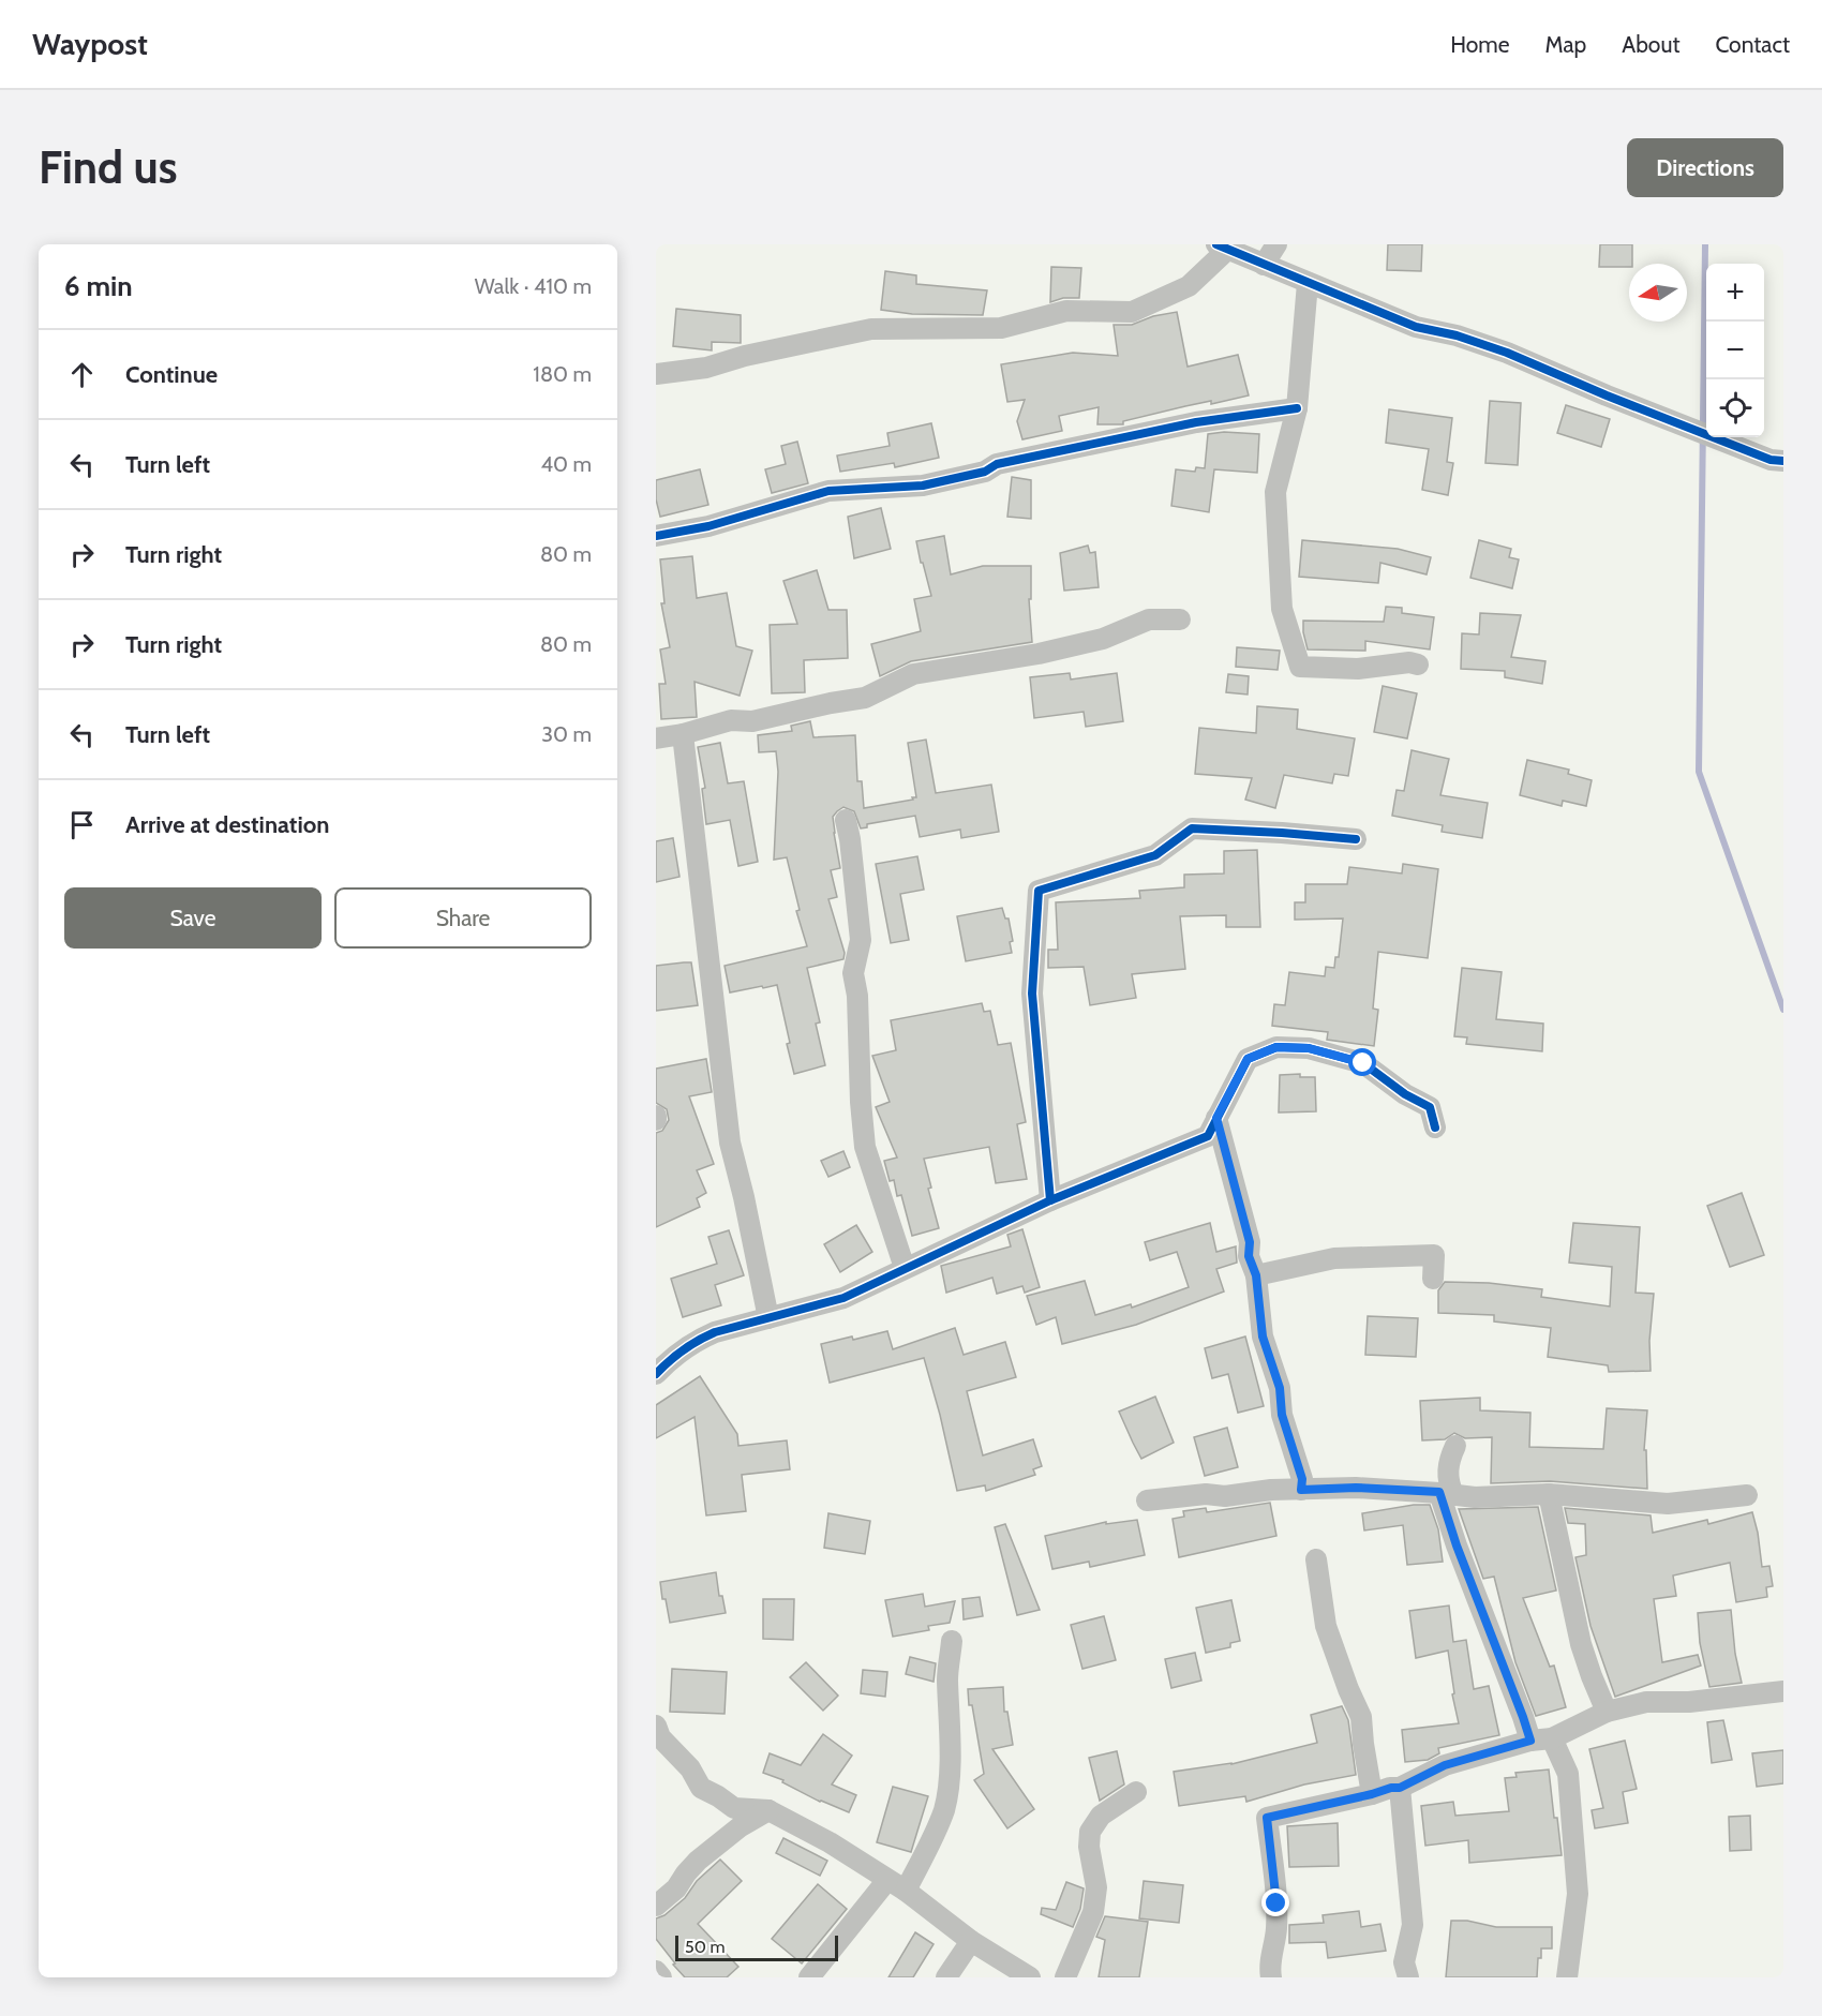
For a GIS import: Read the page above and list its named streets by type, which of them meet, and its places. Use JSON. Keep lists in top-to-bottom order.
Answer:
{
  "scale_bar": "50 m",
  "north": "left",
  "page": {
    "header": "Waypost",
    "nav": [
      "Home",
      "Map",
      "About",
      "Contact"
    ],
    "buttons": [
      "Directions",
      ["Save", "Share"]
    ],
    "title": "Find us",
    "heading": ["6 min", "Walk · 410 m"],
    "map_buttons": ["+", "−"],
    "list": [
      ["Continue", "180 m"],
      ["Turn left", "40 m"],
      ["Turn right", "80 m"],
      ["Turn right", "80 m"],
      ["Turn left", "30 m"],
      "Arrive at destination"
    ],
    "scale": "50 m"
  }
}
